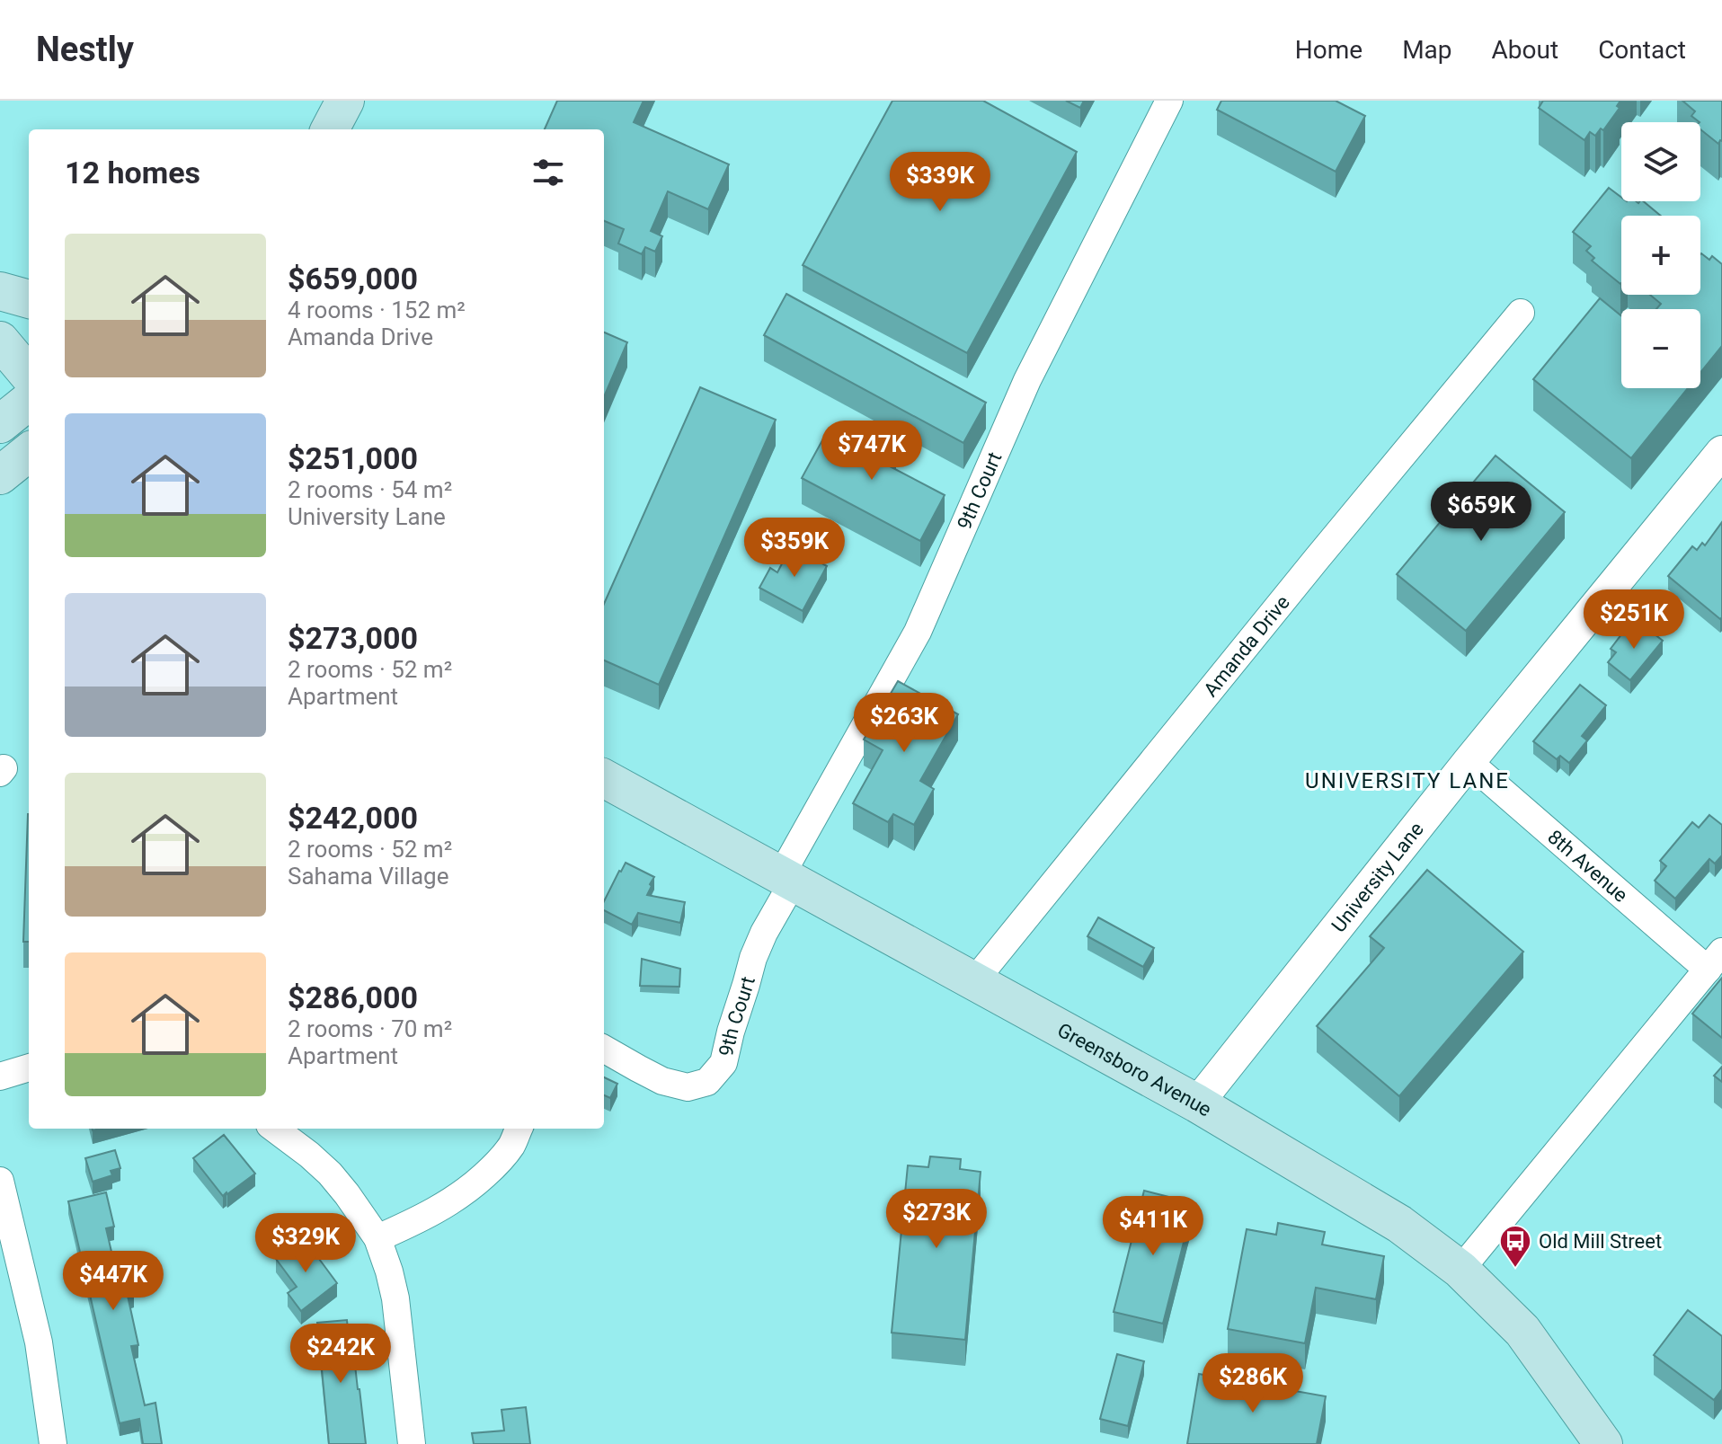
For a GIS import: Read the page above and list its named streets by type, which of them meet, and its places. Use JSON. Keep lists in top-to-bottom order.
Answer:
{
  "streets": {
    "main road": ["Greensboro Avenue"],
    "street": [
      "9th Court",
      "Amanda Drive",
      "8th Avenue",
      "University Lane"
    ]
  },
  "crossings": [
    ["9th Court", "Greensboro Avenue"],
    ["Amanda Drive", "Greensboro Avenue"],
    ["8th Avenue", "University Lane"],
    ["University Lane", "Greensboro Avenue"]
  ],
  "districts": ["UNIVERSITY LANE"],
  "places": {
    "bus stop": ["Old Mill Street"]
  },
  "page": {
    "header": "Nestly",
    "nav": [
      "Home",
      "Map",
      "About",
      "Contact"
    ],
    "map_buttons": ["+", "−"],
    "heading": "12 homes",
    "price": [
      "$339K",
      "$747K",
      "$659K",
      "$359K",
      "$251K",
      "$263K",
      "$273K",
      "$411K",
      "$329K",
      "$447K",
      "$242K",
      "$286K"
    ],
    "list": [
      {
        "name": "$659,000",
        "note": "4 rooms · 152 m² · Amanda Drive"
      },
      {
        "name": "$251,000",
        "note": "2 rooms · 54 m² · University Lane"
      },
      {
        "name": "$273,000",
        "note": "2 rooms · 52 m² · Apartment"
      },
      {
        "name": "$242,000",
        "note": "2 rooms · 52 m² · Sahama Village"
      },
      {
        "name": "$286,000",
        "note": "2 rooms · 70 m² · Apartment"
      }
    ]
  }
}
